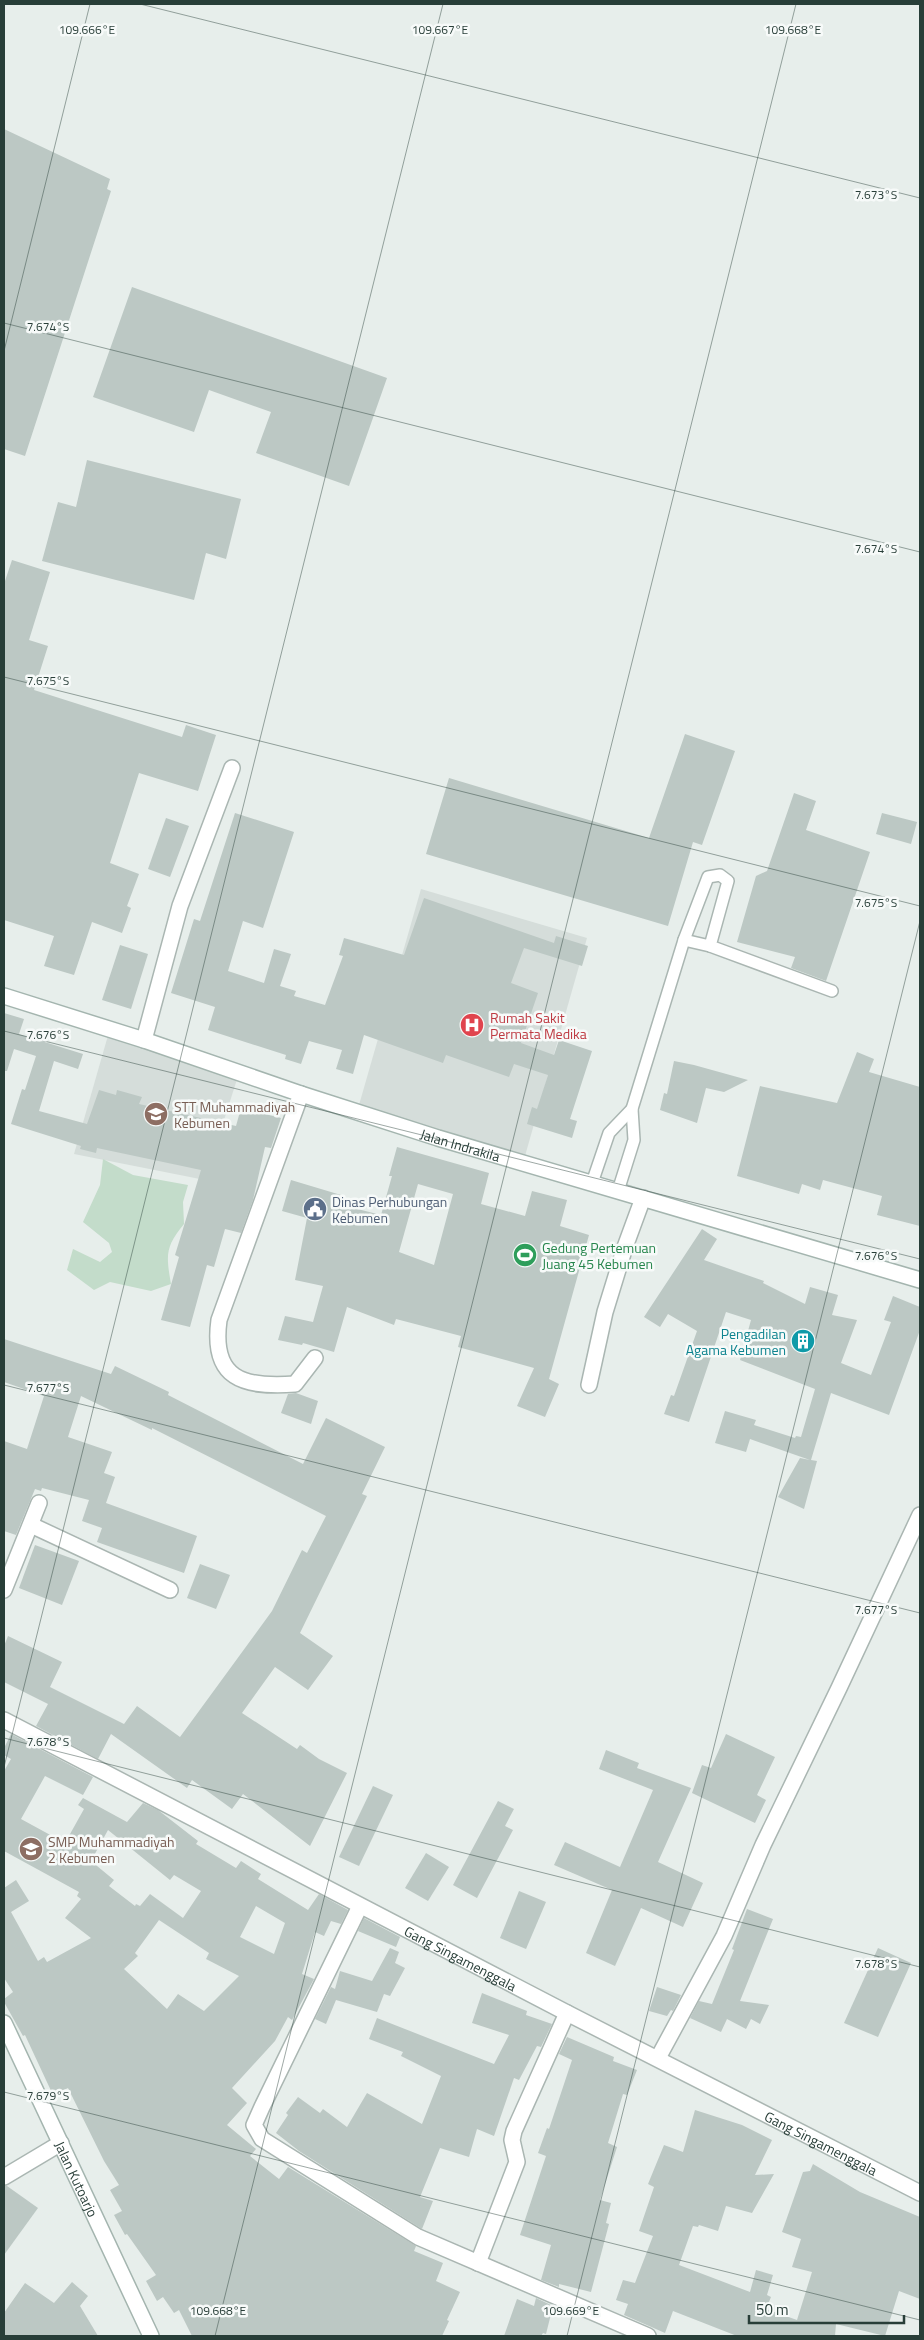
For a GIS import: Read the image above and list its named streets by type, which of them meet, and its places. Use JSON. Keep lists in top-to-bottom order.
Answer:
{
  "streets": {
    "street": ["Jalan Indrakila", "Gang Singamenggala", "Jalan Kutoarjo"]
  },
  "places": {
    "hospital": ["Rumah Sakit Permata Medika"],
    "school or university": ["STT Muhammadiyah Kebumen", "SMP Muhammadiyah 2 Kebumen"],
    "public building": ["Dinas Perhubungan Kebumen"],
    "sports": ["Gedung Pertemuan Juang 45 Kebumen"],
    "building": ["Pengadilan Agama Kebumen"]
  },
  "scale_bar": "50 m",
  "coordinates": [
    "109.666°E",
    "109.667°E",
    "109.668°E",
    "7.673°S",
    "7.674°S",
    "7.675°S",
    "7.676°S",
    "7.677°S",
    "7.678°S",
    "7.679°S",
    "109.669°E"
  ]
}
